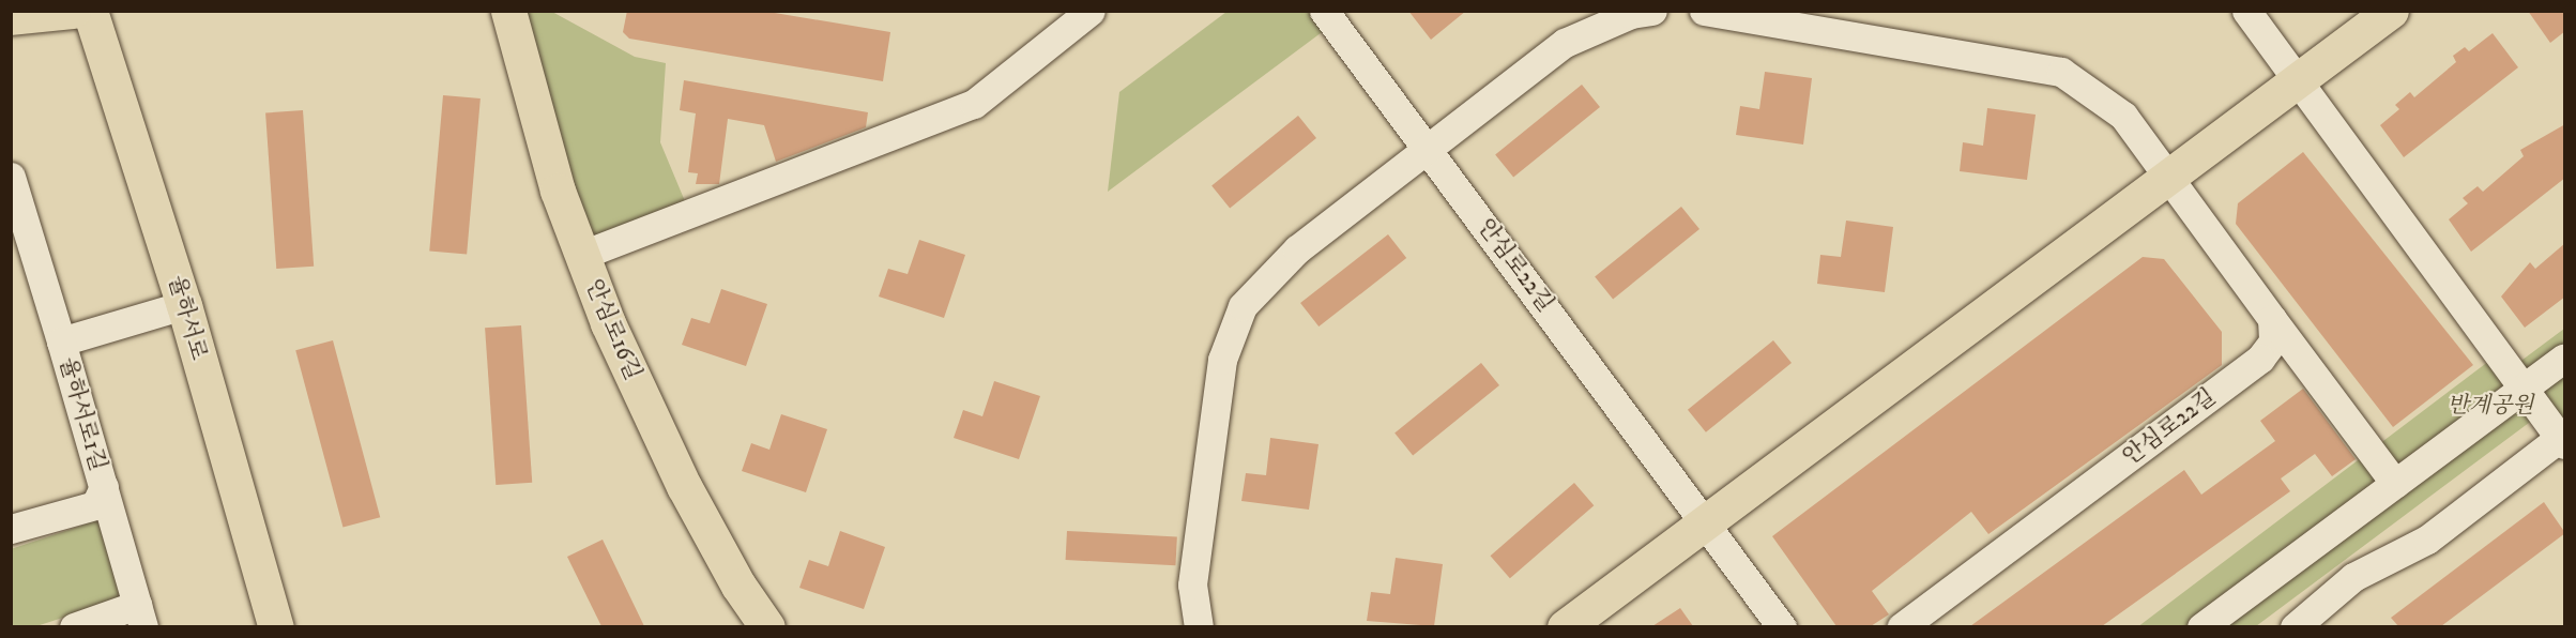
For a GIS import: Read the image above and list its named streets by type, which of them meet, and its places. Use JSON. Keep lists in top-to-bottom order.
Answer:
{
  "streets": {
    "main road": ["율하서로", "안심로16길"],
    "street": ["안심로22길", "율하서로1길"]
  },
  "crossings": [
    ["율하서로", "율하서로1길"]
  ],
  "parks": ["반계공원"]
}
